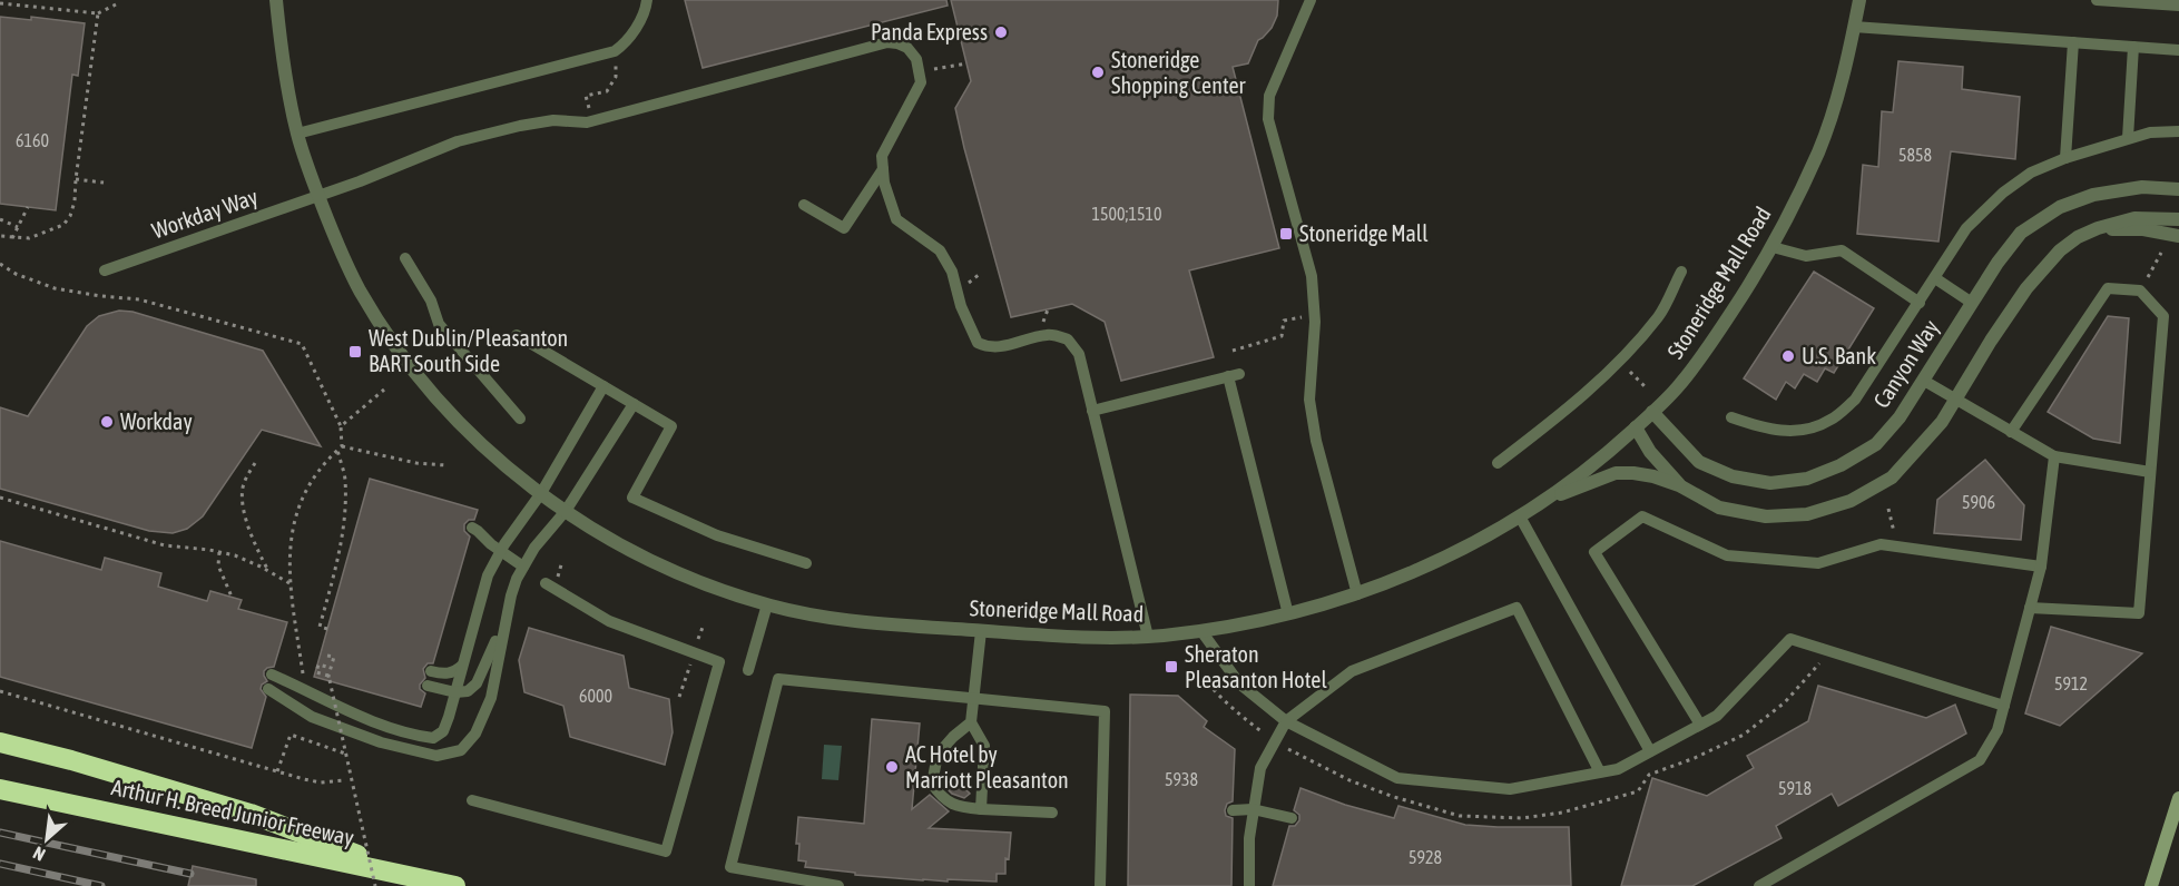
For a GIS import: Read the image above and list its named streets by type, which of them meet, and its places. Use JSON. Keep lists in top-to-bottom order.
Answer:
{
  "streets": {
    "highway": ["Arthur H. Breed Junior Freeway"],
    "street": ["Stoneridge Mall Road", "Canyon Way"],
    "lane": ["Workday Way"]
  },
  "crossings": [
    ["Workday Way", "Stoneridge Mall Road"],
    ["Stoneridge Mall Road", "Canyon Way"]
  ],
  "places": {
    "other": [
      "Panda Express",
      "Stoneridge Shopping Center",
      "U.S. Bank",
      "Workday",
      "AC Hotel by Marriott Pleasanton"
    ],
    "transit": ["Stoneridge Mall", "West Dublin/Pleasanton BART South Side", "Sheraton Pleasanton Hotel"]
  },
  "house_numbers": [
    "6160",
    "5858",
    "1500;1510",
    "5906",
    "5912",
    "6000",
    "5938",
    "5918",
    "5928"
  ],
  "north": "bottom left"
}
